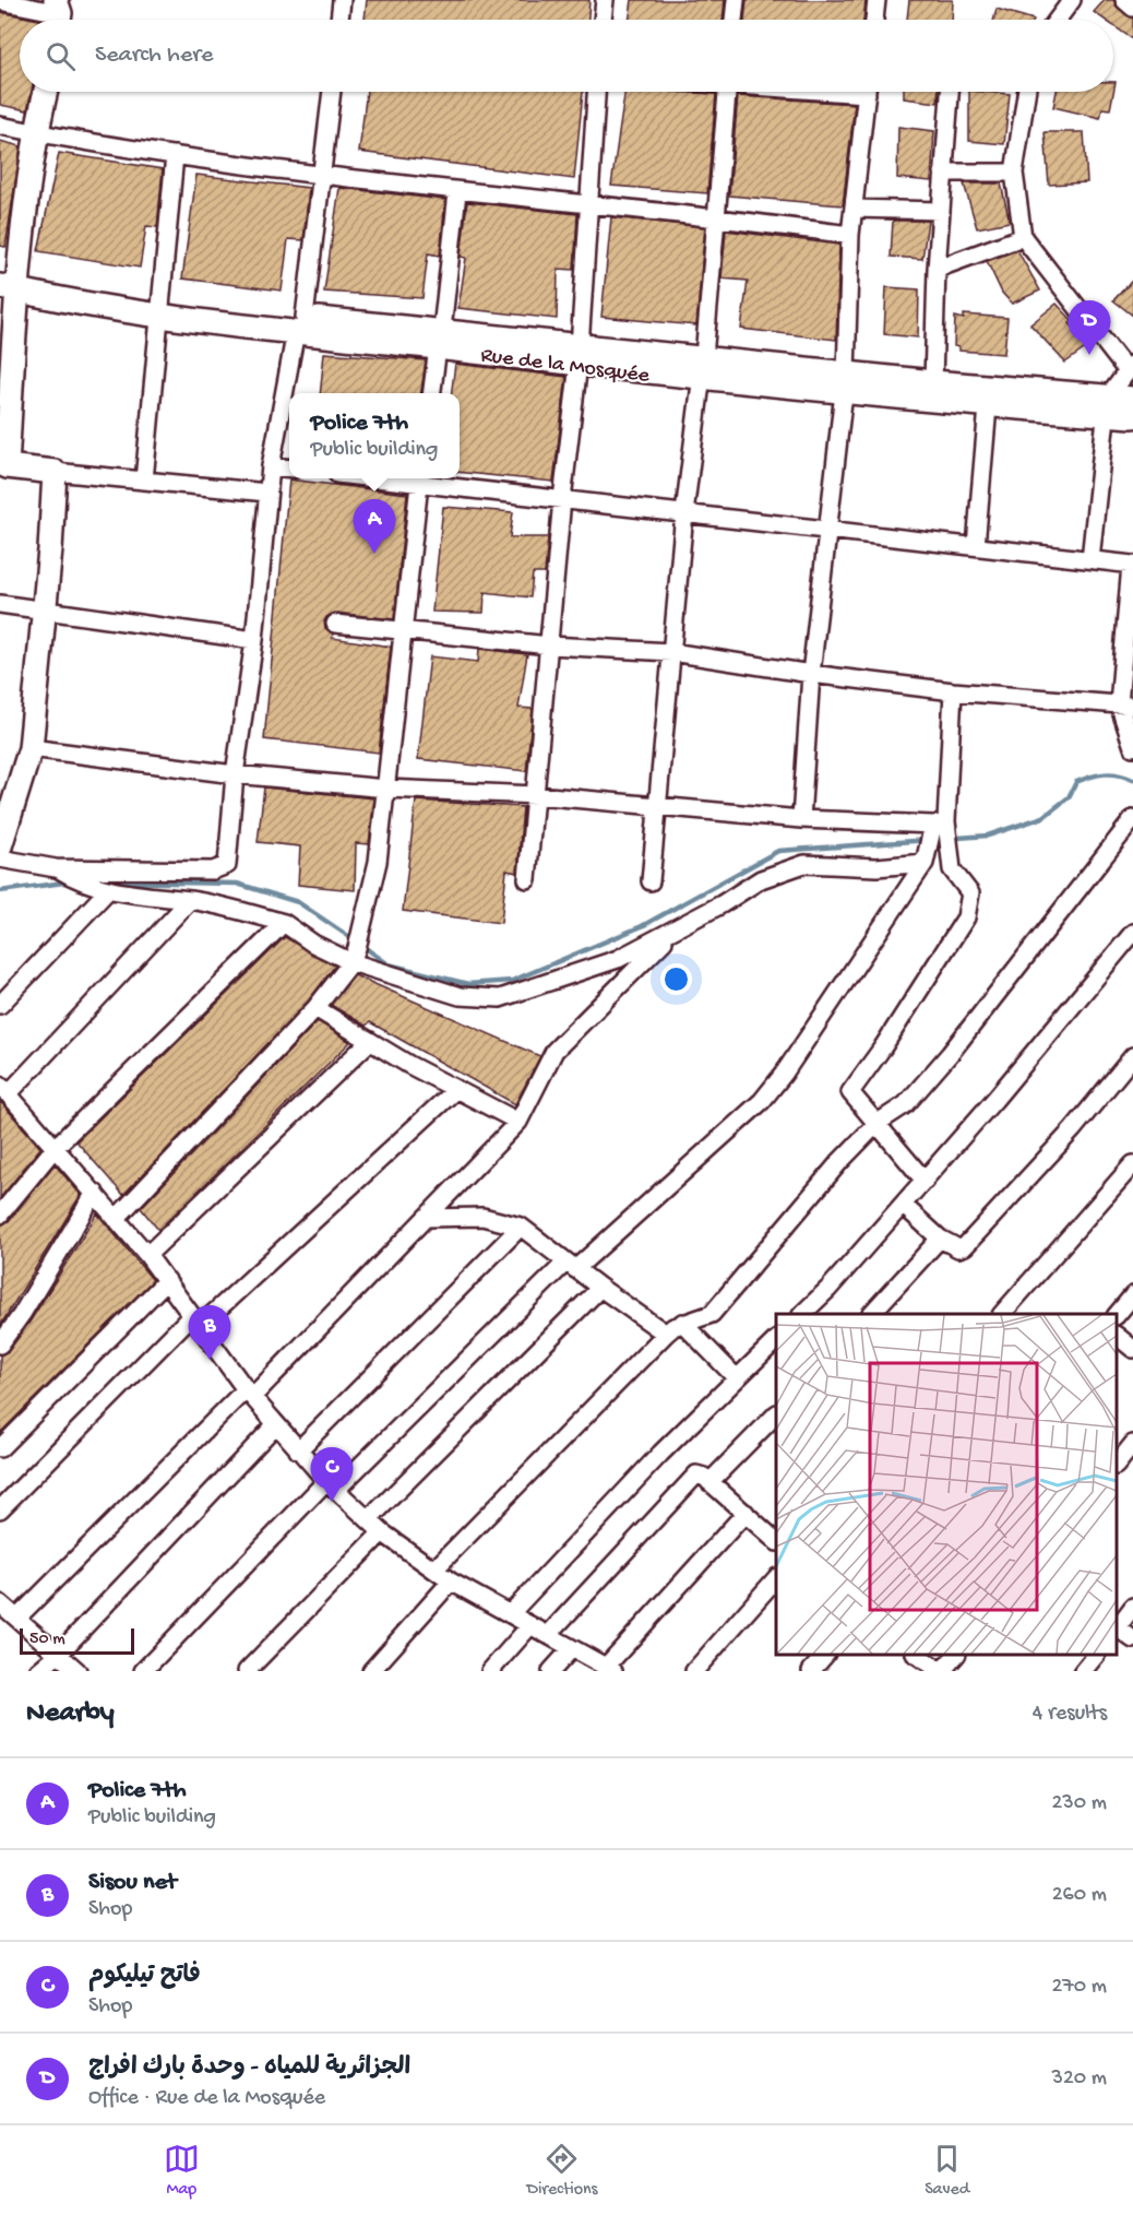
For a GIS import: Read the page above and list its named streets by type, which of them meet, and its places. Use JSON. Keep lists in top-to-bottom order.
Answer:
{
  "streets": {
    "main road": ["Rue de la Mosquée"]
  },
  "scale_bar": "50 m",
  "page": {
    "search": "Search here",
    "pins": [
      "D",
      "A",
      "B",
      "C"
    ],
    "popup": ["Police 7th", "Public building"],
    "scale": "50 m",
    "heading": ["Nearby", "4 results"],
    "list": [
      {
        "mark": "A",
        "name": "Police 7th",
        "note": "Public building",
        "value": "230 m"
      },
      {
        "mark": "B",
        "name": "Sisou net",
        "note": "Shop",
        "value": "260 m"
      },
      {
        "mark": "C",
        "name": "فاتح تيليكوم",
        "note": "Shop",
        "value": "270 m"
      },
      {
        "mark": "D",
        "name": "الجزائرية للمياه - وحدة بارك افراج",
        "note": "Office · Rue de la Mosquée",
        "value": "320 m"
      }
    ],
    "nav": ["Map", "Directions", "Saved"]
  }
}
